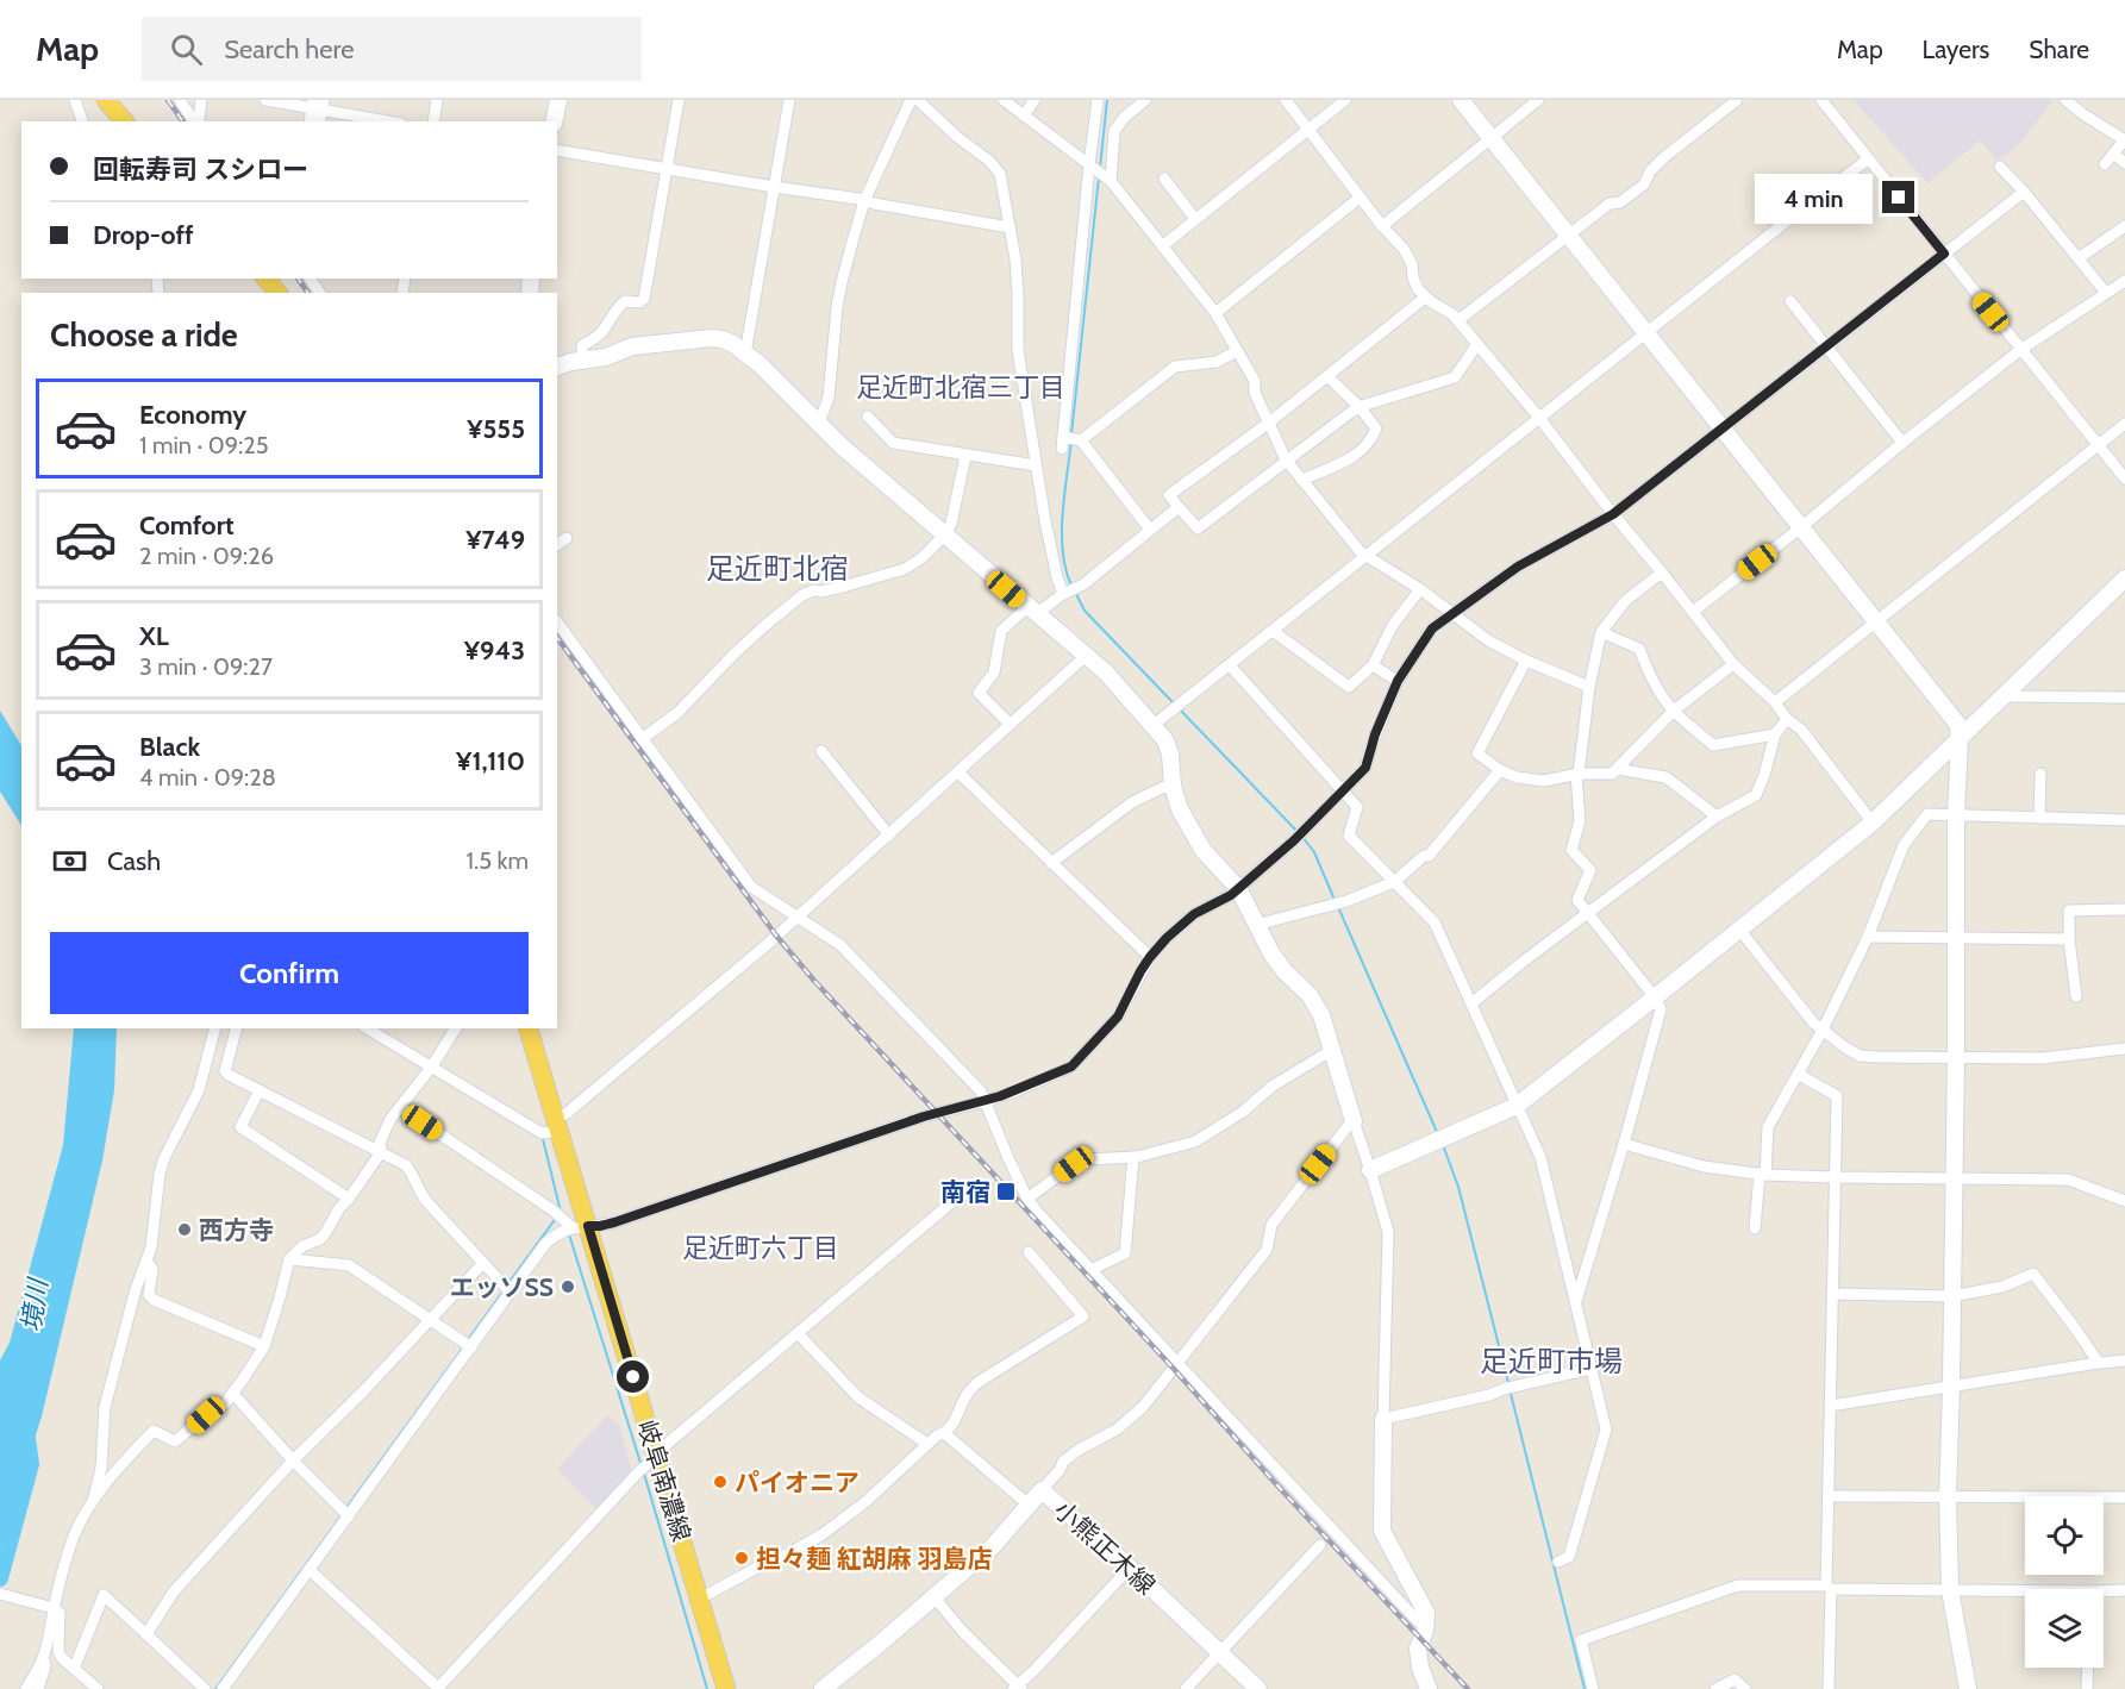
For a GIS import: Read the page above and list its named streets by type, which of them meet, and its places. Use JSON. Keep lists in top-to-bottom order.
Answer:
{
  "streets": {
    "main road": ["岐阜南濃線"],
    "street": ["小熊正木線"]
  },
  "districts": [
    "足近町北宿三丁目",
    "足近町北宿",
    "足近町六丁目",
    "足近町市場"
  ],
  "water": ["境川"],
  "places": {
    "transit": ["南宿"],
    "other": [
      "西方寺",
      "エッソSS",
      "パイオニア",
      "担々麺 紅胡麻 羽島店"
    ]
  },
  "page": {
    "header": "Map",
    "search": "Search here",
    "nav": ["Map", "Layers", "Share"],
    "banner": ["回転寿司 スシロー", "Drop-off"],
    "bubble": "4 min",
    "heading": "Choose a ride",
    "list": [
      {
        "name": "Economy",
        "note": "1 min · 09:25",
        "value": "¥555"
      },
      {
        "name": "Comfort",
        "note": "2 min · 09:26",
        "value": "¥749"
      },
      {
        "name": "XL",
        "note": "3 min · 09:27",
        "value": "¥943"
      },
      {
        "name": "Black",
        "note": "4 min · 09:28",
        "value": "¥1,110"
      }
    ],
    "pay": ["Cash", "1.5 km"],
    "buttons": "Confirm"
  }
}
